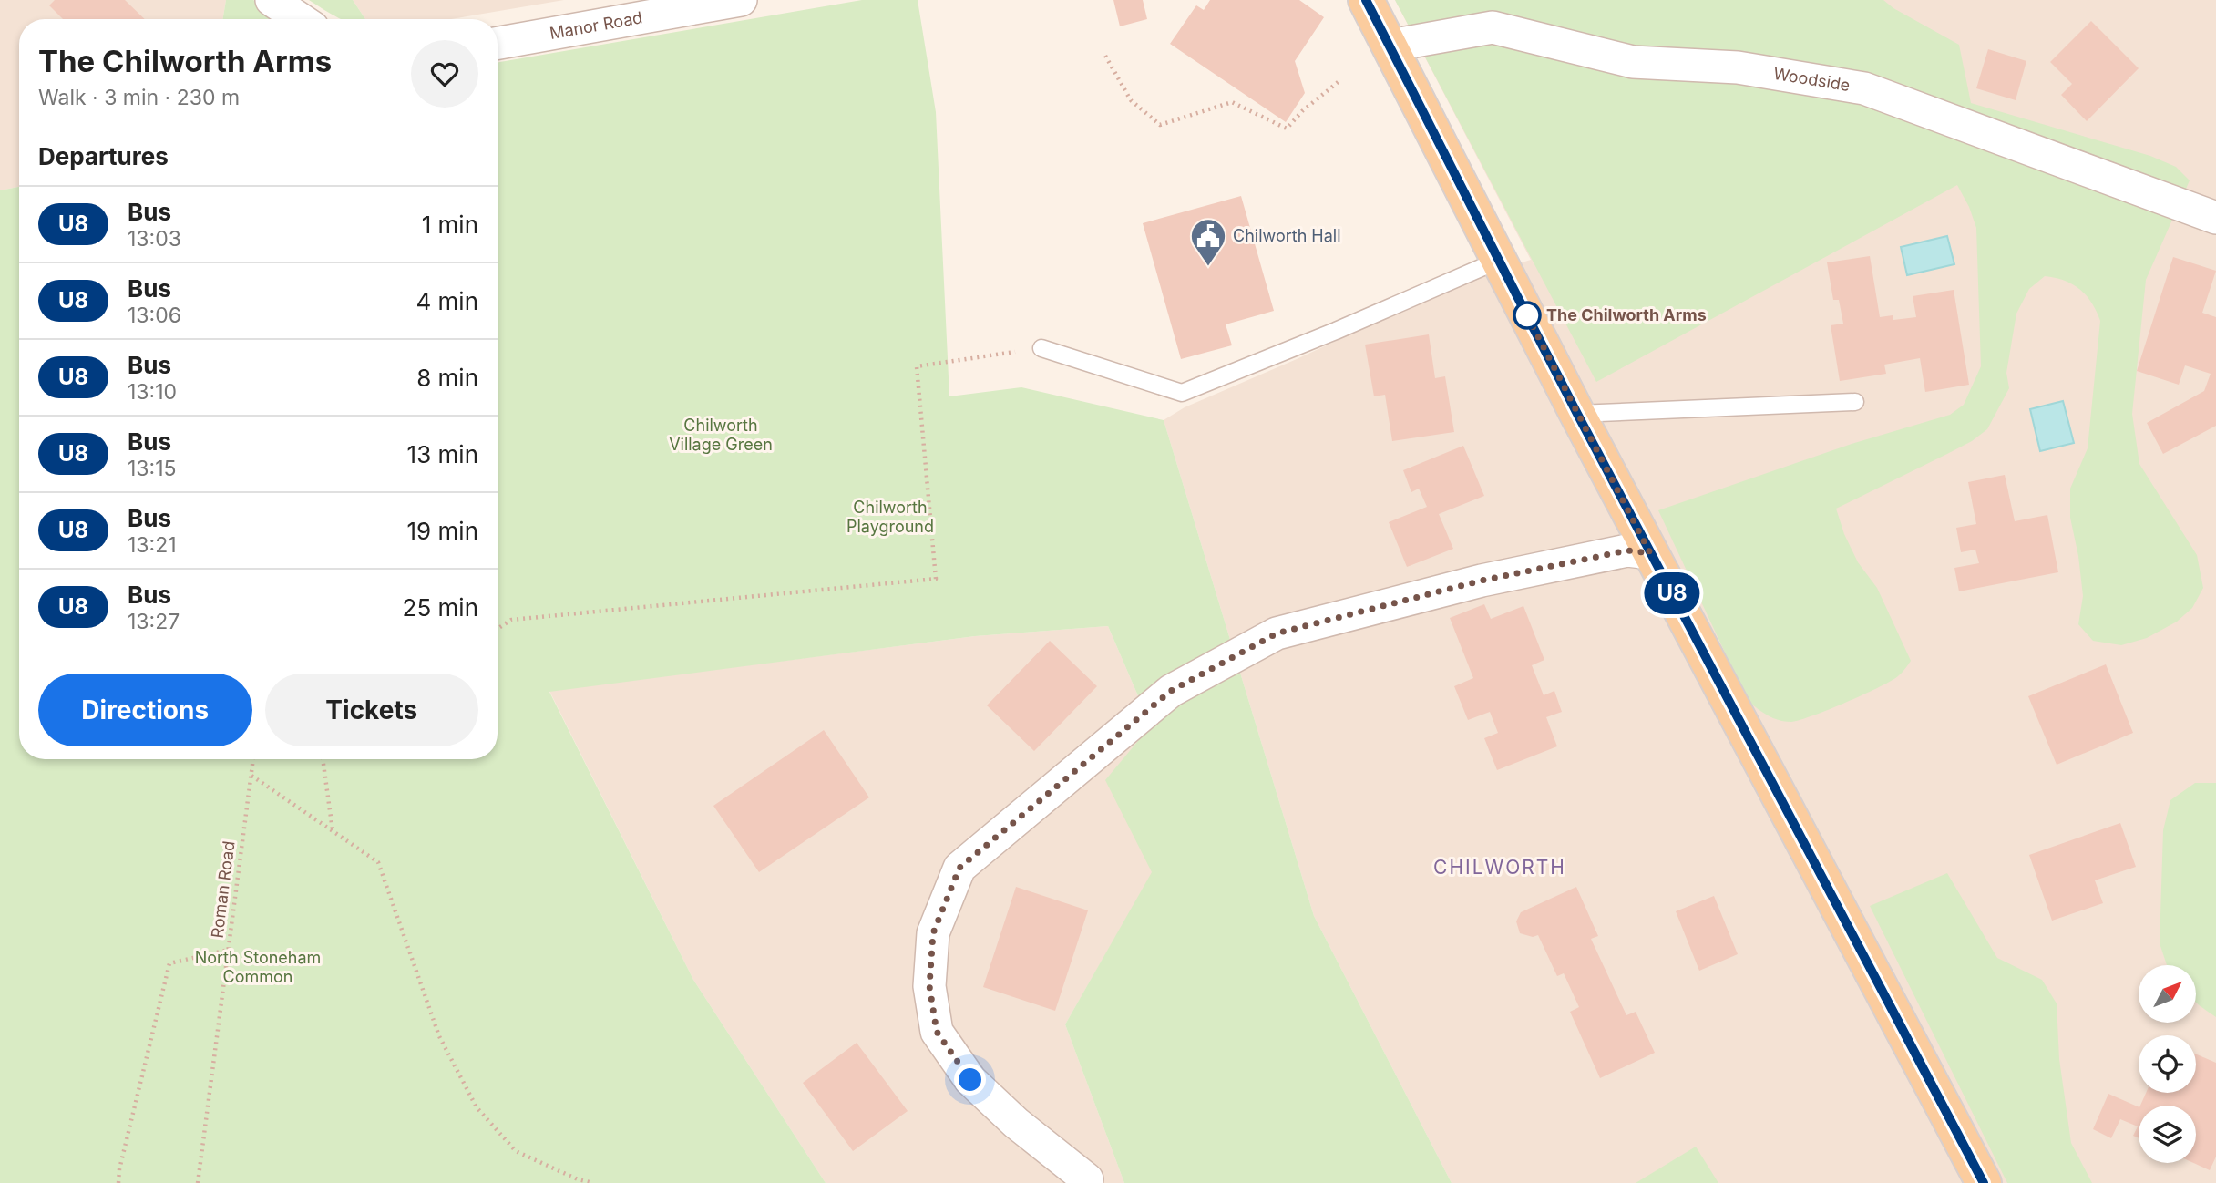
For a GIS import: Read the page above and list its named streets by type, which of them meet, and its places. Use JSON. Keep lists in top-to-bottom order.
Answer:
{
  "streets": {
    "street": ["Manor Road", "Woodside"],
    "path": ["Roman Road"]
  },
  "districts": ["CHILWORTH"],
  "parks": ["Chilworth Village Green", "Chilworth Playground", "North Stoneham Common"],
  "places": {
    "public building": ["Chilworth Hall"],
    "other": ["The Chilworth Arms"]
  },
  "lines": ["bus line U8"],
  "north": "top right",
  "page": {
    "on_map": "U8",
    "heading": [
      ["The Chilworth Arms", "Walk · 3 min · 230 m"],
      "Departures"
    ],
    "list": [
      {
        "mark": "U8",
        "name": "Bus",
        "note": "13:03",
        "value": "1 min"
      },
      {
        "mark": "U8",
        "name": "Bus",
        "note": "13:06",
        "value": "4 min"
      },
      {
        "mark": "U8",
        "name": "Bus",
        "note": "13:10",
        "value": "8 min"
      },
      {
        "mark": "U8",
        "name": "Bus",
        "note": "13:15",
        "value": "13 min"
      },
      {
        "mark": "U8",
        "name": "Bus",
        "note": "13:21",
        "value": "19 min"
      },
      {
        "mark": "U8",
        "name": "Bus",
        "note": "13:27",
        "value": "25 min"
      }
    ],
    "buttons": ["Directions", "Tickets"]
  }
}
